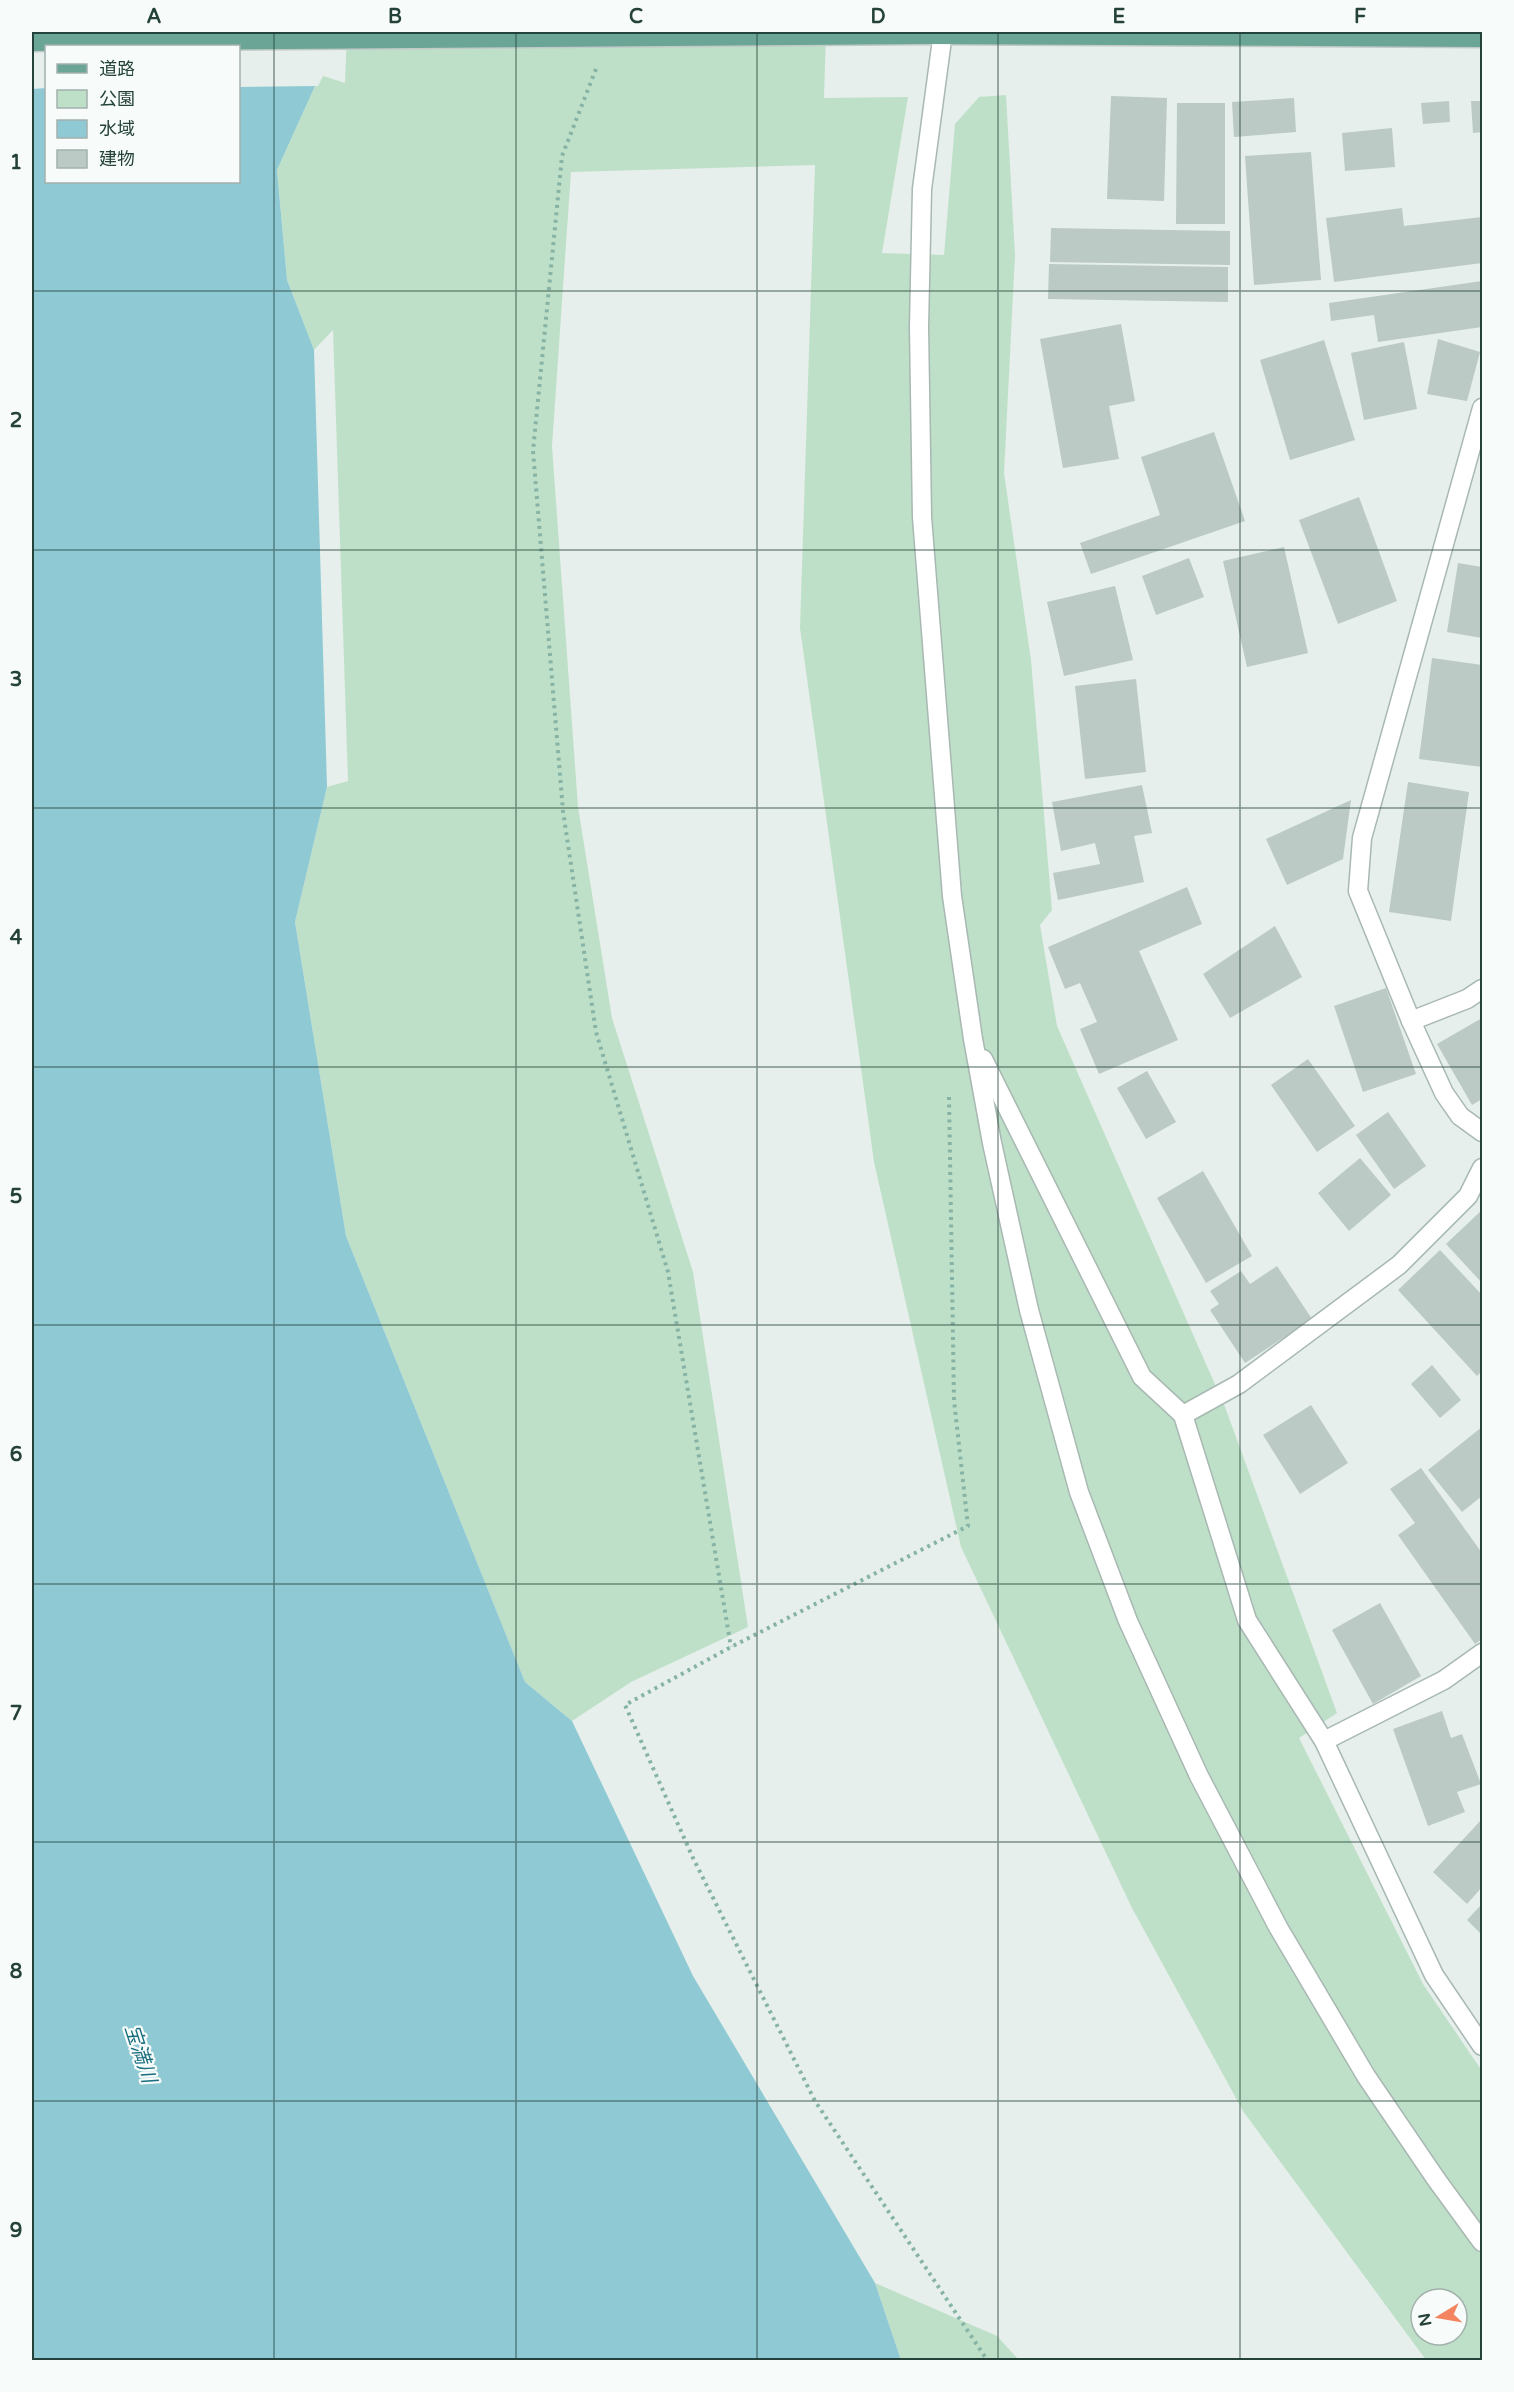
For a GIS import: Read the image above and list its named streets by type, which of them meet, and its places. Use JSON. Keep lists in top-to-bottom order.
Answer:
{
  "water": ["宝満川"],
  "legend": [
    "道路",
    "公園",
    "水域",
    "建物"
  ],
  "north": "left",
  "grid": {
    "columns": [
      "A",
      "B",
      "C",
      "D",
      "E",
      "F"
    ],
    "rows": [
      "1",
      "2",
      "3",
      "4",
      "5",
      "6",
      "7",
      "8",
      "9"
    ]
  }
}
